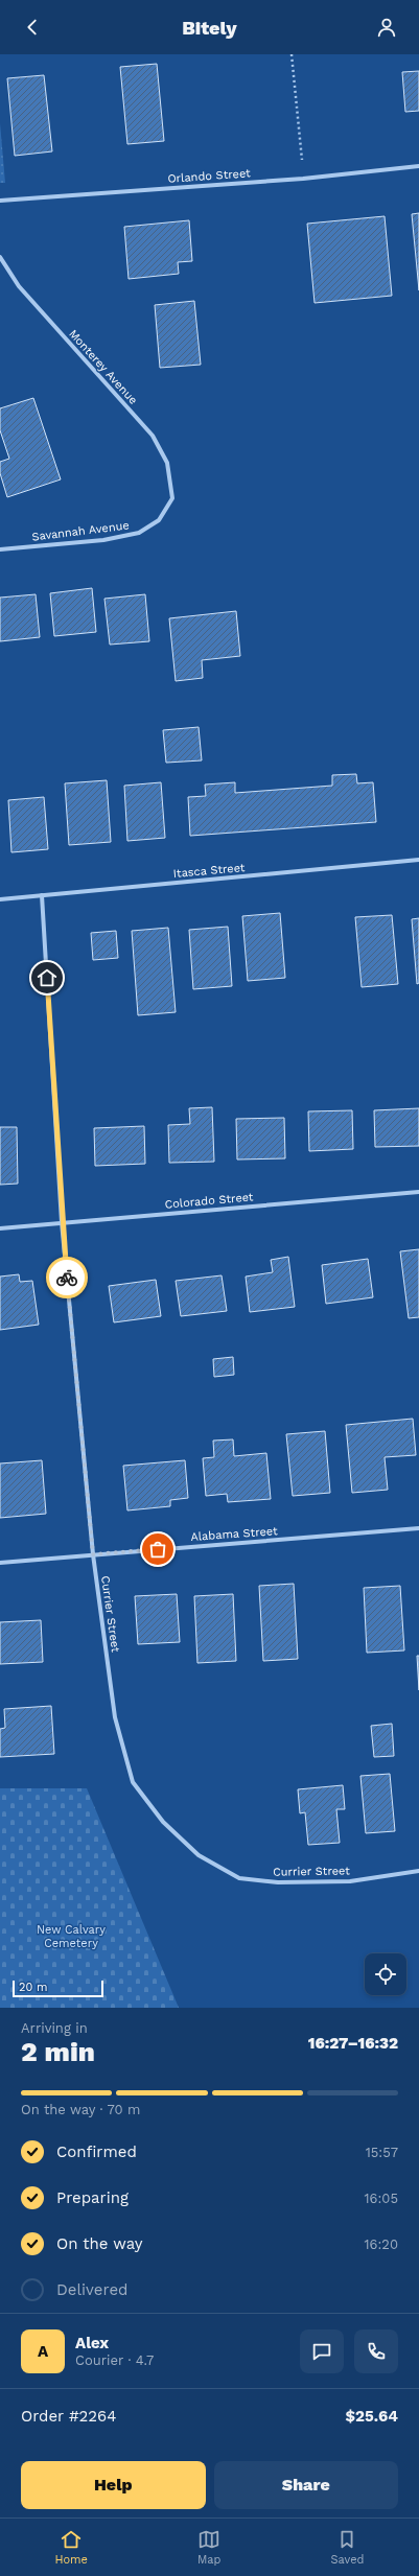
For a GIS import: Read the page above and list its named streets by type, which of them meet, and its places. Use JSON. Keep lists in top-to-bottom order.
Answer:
{
  "streets": {
    "street": [
      "Orlando Street",
      "Monterey Avenue",
      "Savannah Avenue",
      "Itasca Street",
      "Colorado Street",
      "Alabama Street",
      "Currier Street"
    ]
  },
  "crossings": [
    ["Monterey Avenue", "Savannah Avenue"],
    ["Itasca Street", "Currier Street"],
    ["Colorado Street", "Currier Street"],
    ["Alabama Street", "Currier Street"]
  ],
  "parks": ["New Calvary Cemetery"],
  "scale_bar": "20 m",
  "page": {
    "header": "Bitely",
    "scale": "20 m",
    "heading": ["2 min", "Arriving in", "16:27–16:32"],
    "panel": [
      "Alex",
      "Courier · 4.7",
      "Order #2264",
      "$25.64"
    ],
    "bar": "On the way · 70 m",
    "list": [
      ["Confirmed", "15:57"],
      ["Preparing", "16:05"],
      ["On the way", "16:20"],
      "Delivered"
    ],
    "round": "A",
    "buttons": ["Help", "Share"],
    "tabs": ["Home", "Map", "Saved"]
  }
}
